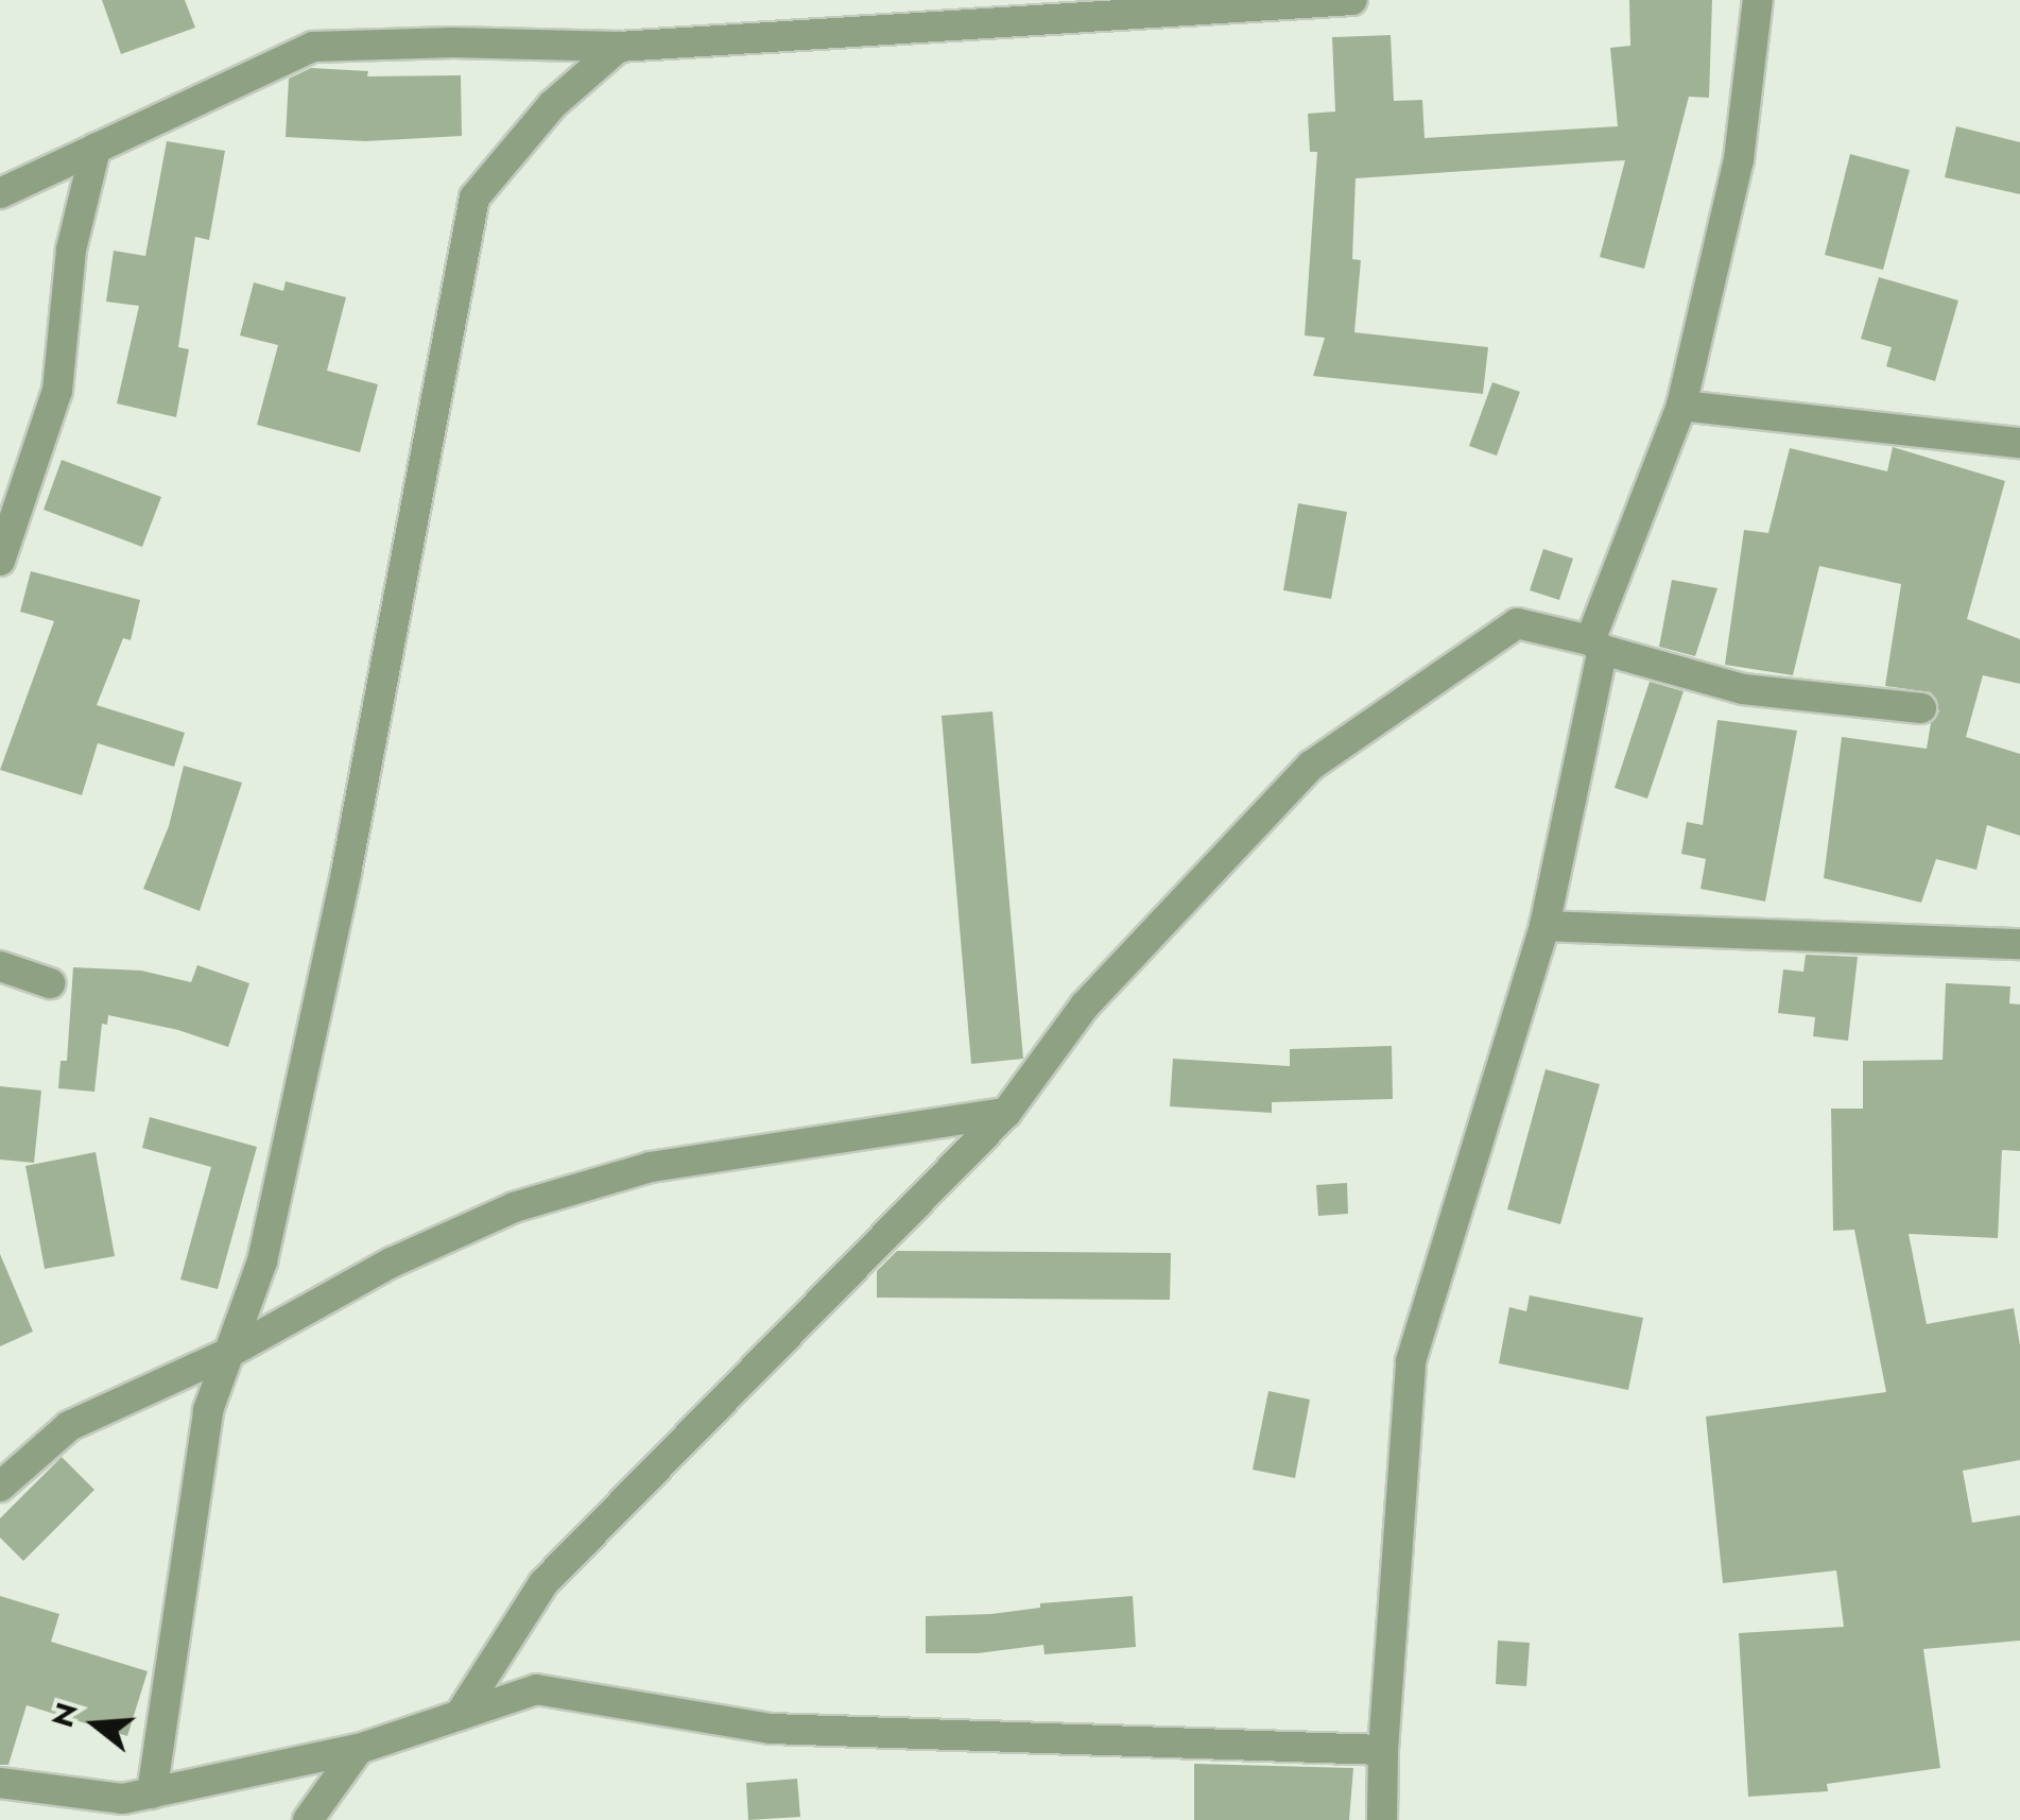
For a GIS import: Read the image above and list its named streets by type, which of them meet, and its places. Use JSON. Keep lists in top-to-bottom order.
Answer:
{
  "north": "left"
}
